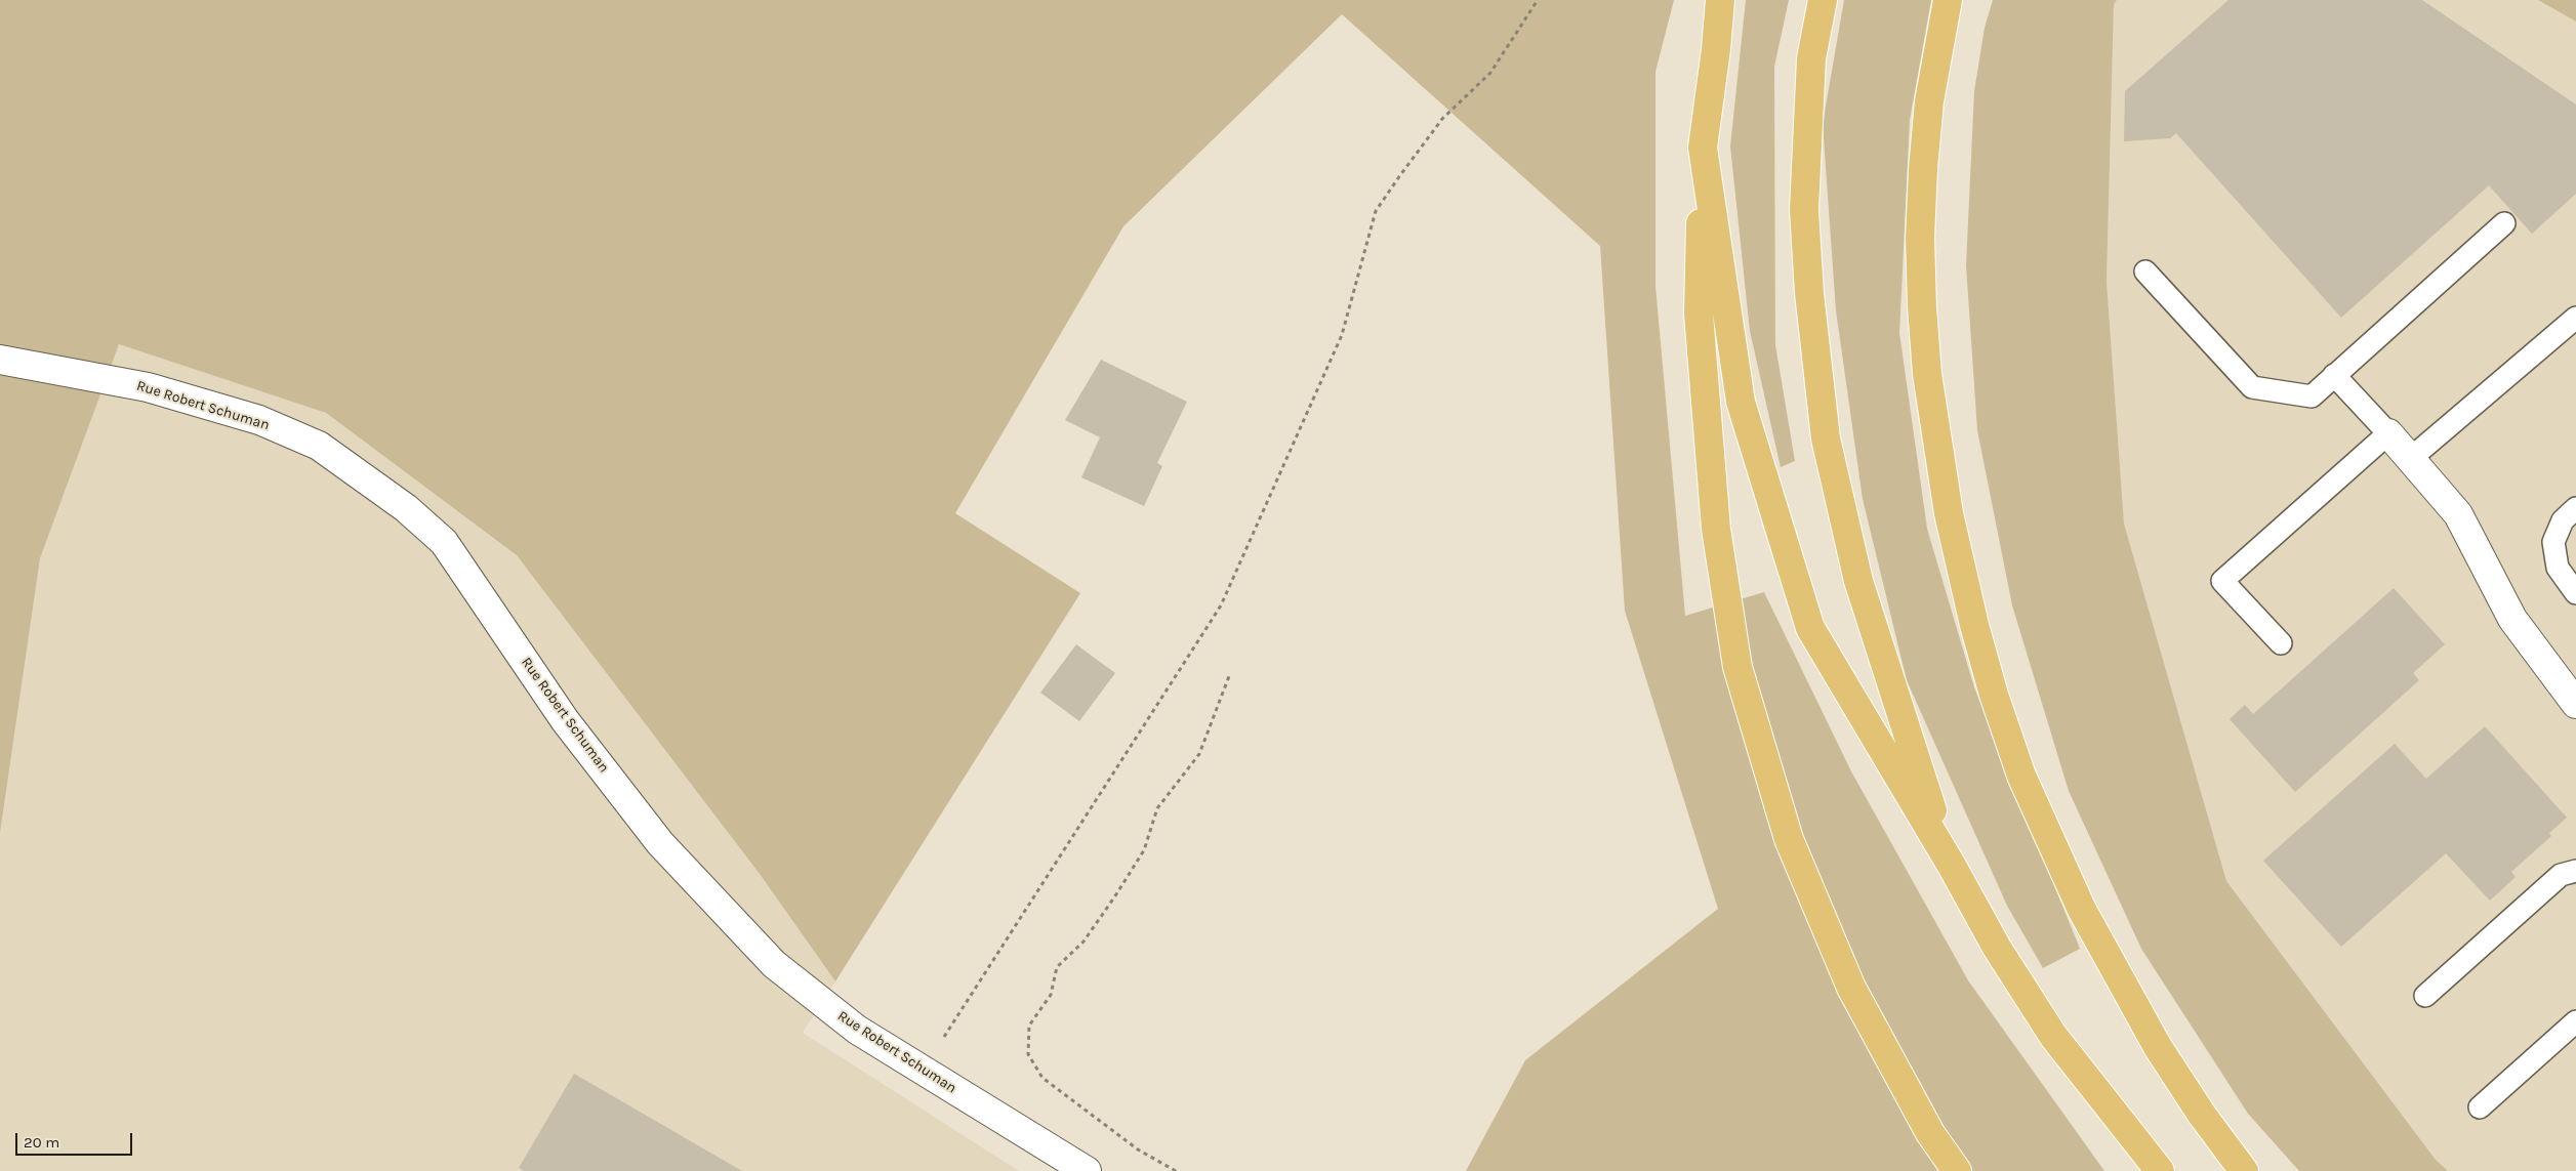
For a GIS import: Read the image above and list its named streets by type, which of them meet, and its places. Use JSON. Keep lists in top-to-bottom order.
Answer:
{
  "streets": {
    "street": ["Rue Robert Schuman"]
  },
  "scale_bar": "20 m"
}
